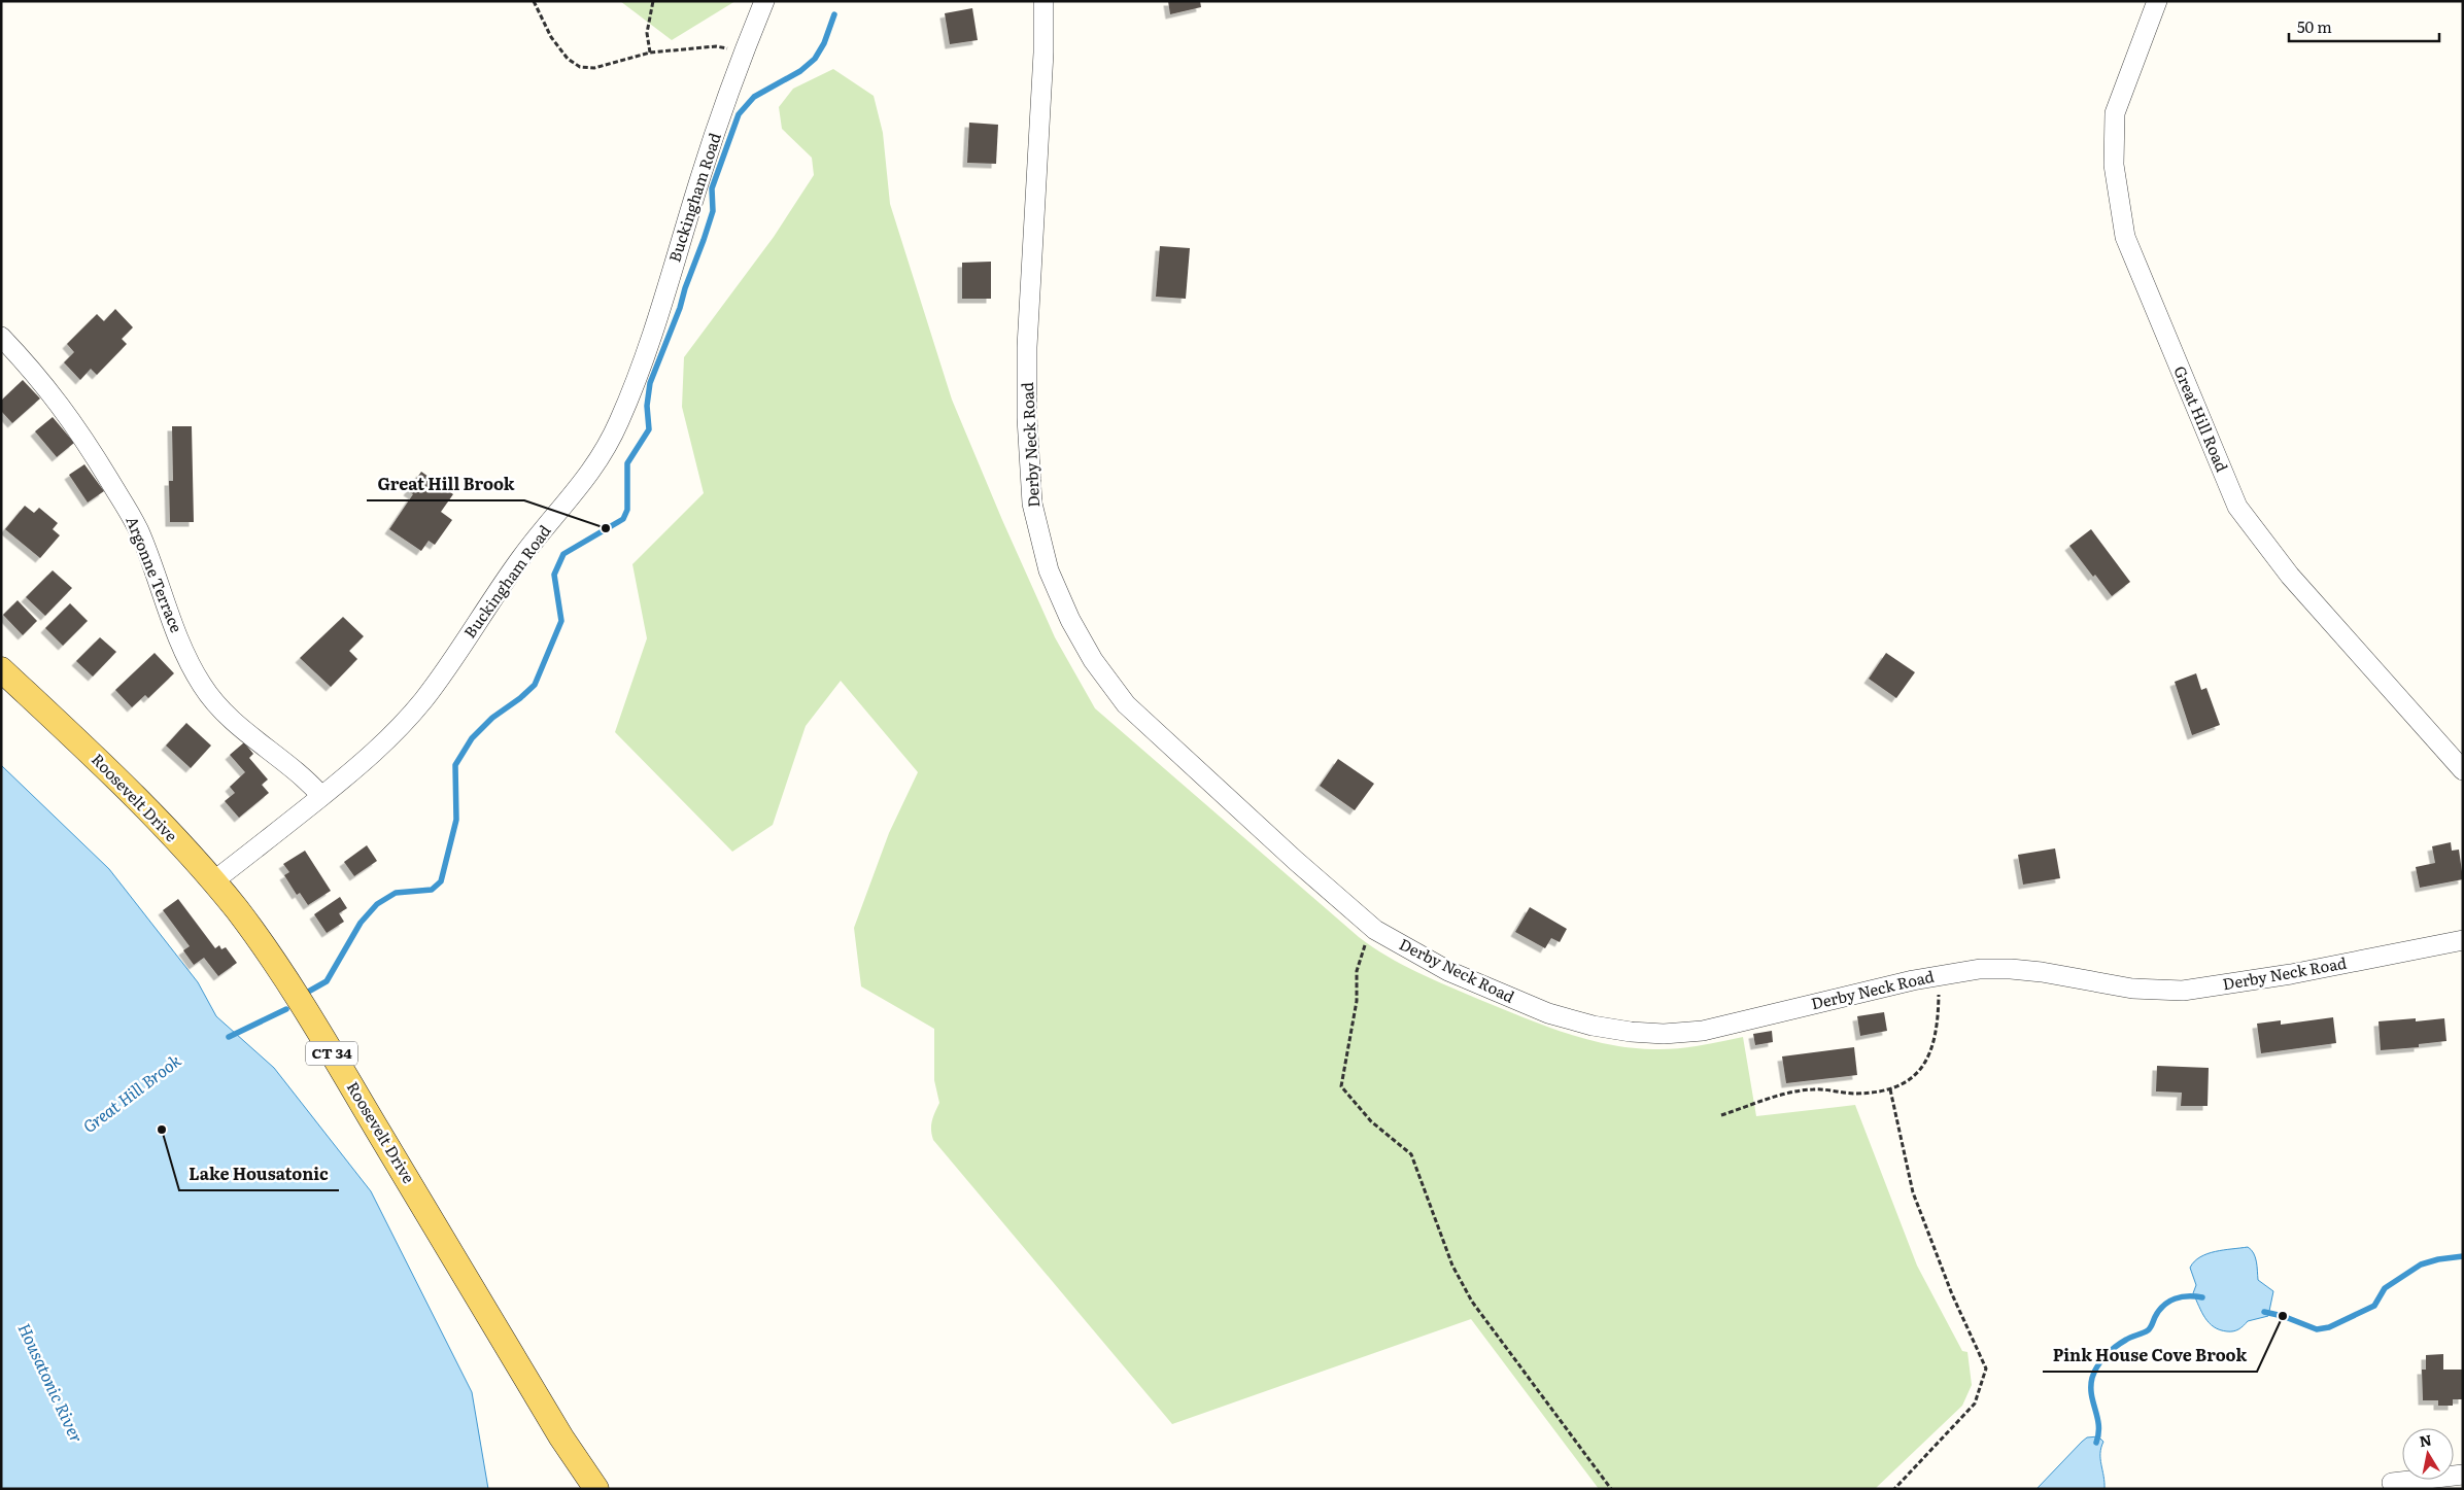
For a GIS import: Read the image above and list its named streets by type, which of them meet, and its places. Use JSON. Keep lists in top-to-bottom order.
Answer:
{
  "streets": {
    "main road": ["Roosevelt Drive", "CT 34"],
    "street": [
      "Buckingham Road",
      "Great Hill Road",
      "Derby Neck Road",
      "Argonne Terrace"
    ]
  },
  "crossings": [
    ["Buckingham Road", "Argonne Terrace"],
    ["Buckingham Road", "Roosevelt Drive"]
  ],
  "water": ["Great Hill Brook", "Housatonic River"],
  "places": ["Great Hill Brook", "Lake Housatonic", "Pink House Cove Brook"],
  "scale_bar": "50 m",
  "north": "top"
}
